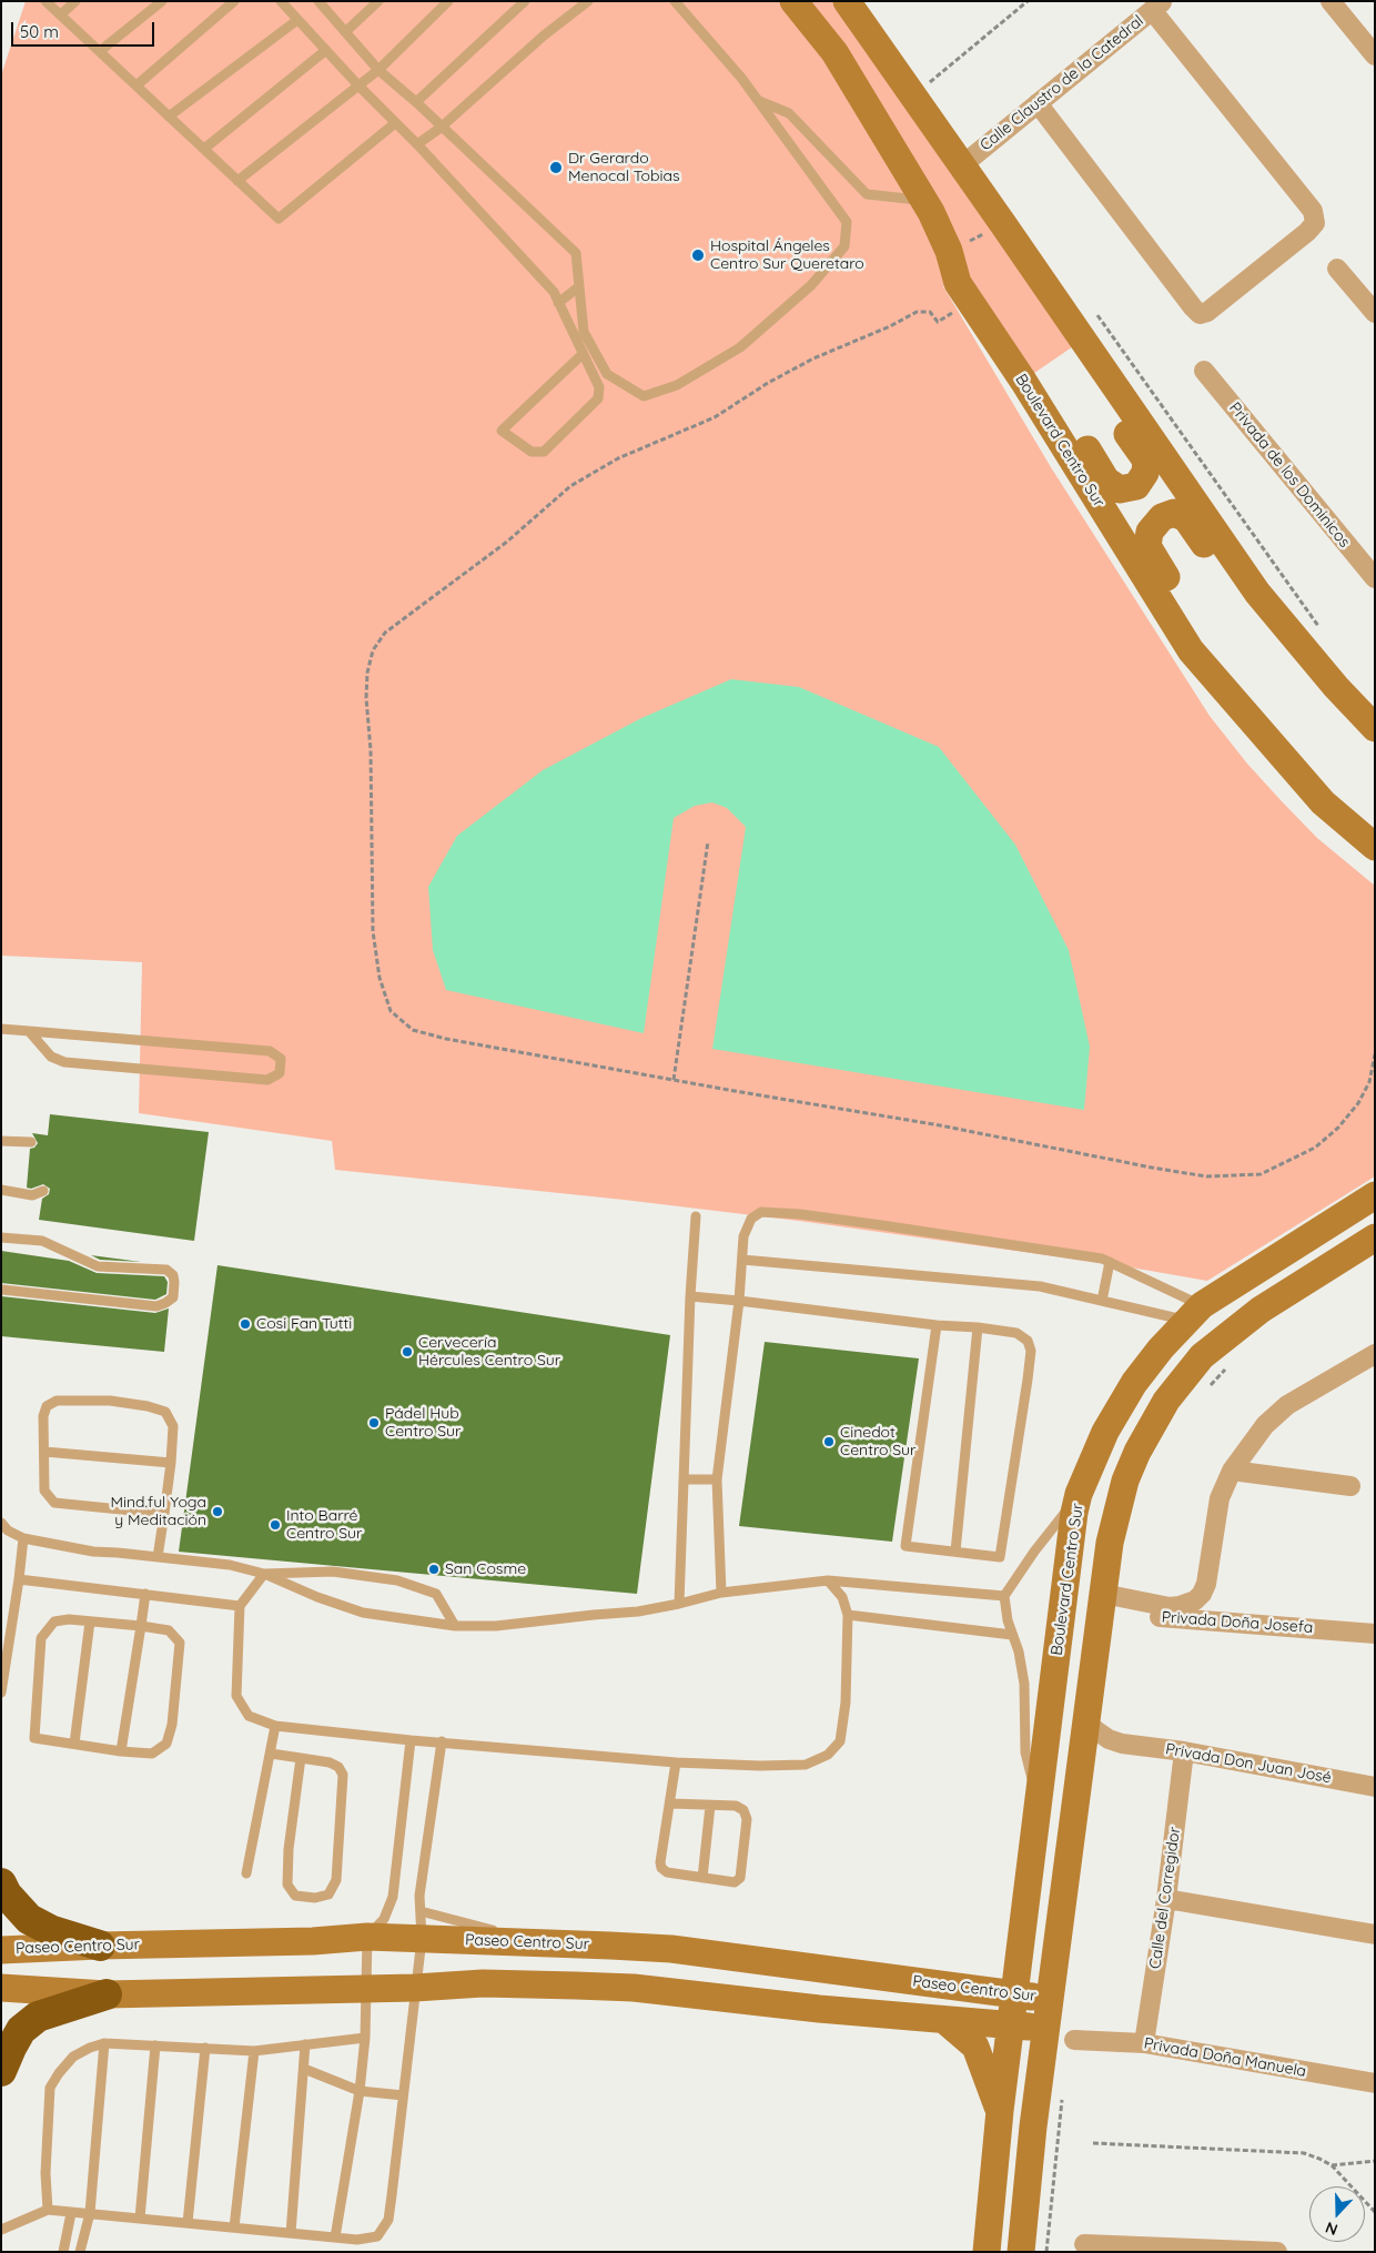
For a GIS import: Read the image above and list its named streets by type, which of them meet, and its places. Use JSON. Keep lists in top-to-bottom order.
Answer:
{
  "streets": {
    "street": [
      "Calle Claustro de la Catedral",
      "Boulevard Centro Sur",
      "Privada de los Dominicos",
      "Privada Doña Josefa",
      "Privada Don Juan José",
      "Calle del Corregidor",
      "Paseo Centro Sur",
      "Privada Doña Manuela"
    ]
  },
  "crossings": [
    ["Boulevard Centro Sur", "Paseo Centro Sur"],
    ["Privada Don Juan José", "Calle del Corregidor"],
    ["Calle del Corregidor", "Privada Doña Manuela"]
  ],
  "places": [
    "Dr Gerardo Menocal Tobias",
    "Hospital Ángeles Centro Sur Queretaro",
    "Cosi Fan Tutti",
    "Cervecería Hércules Centro Sur",
    "Pádel Hub Centro Sur",
    "Cinedot Centro Sur",
    "Mind.ful Yoga y Meditación",
    "Into Barré Centro Sur",
    "San Cosme"
  ],
  "scale_bar": "50 m",
  "north": "bottom"
}
